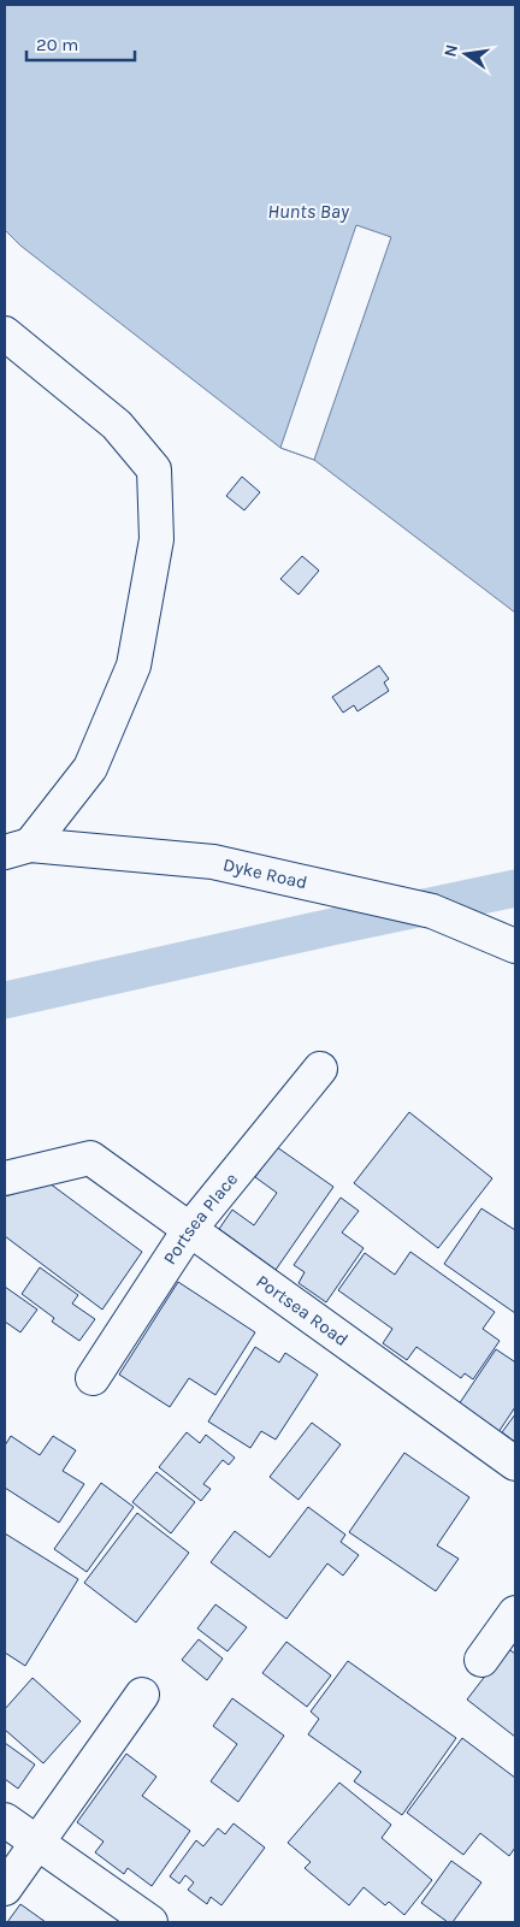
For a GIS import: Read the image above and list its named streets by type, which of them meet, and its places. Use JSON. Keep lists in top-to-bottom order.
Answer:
{
  "streets": {
    "street": ["Dyke Road", "Portsea Place", "Portsea Road"]
  },
  "crossings": [
    ["Portsea Place", "Portsea Road"]
  ],
  "water": ["Hunts Bay"],
  "scale_bar": "20 m",
  "north": "left"
}
